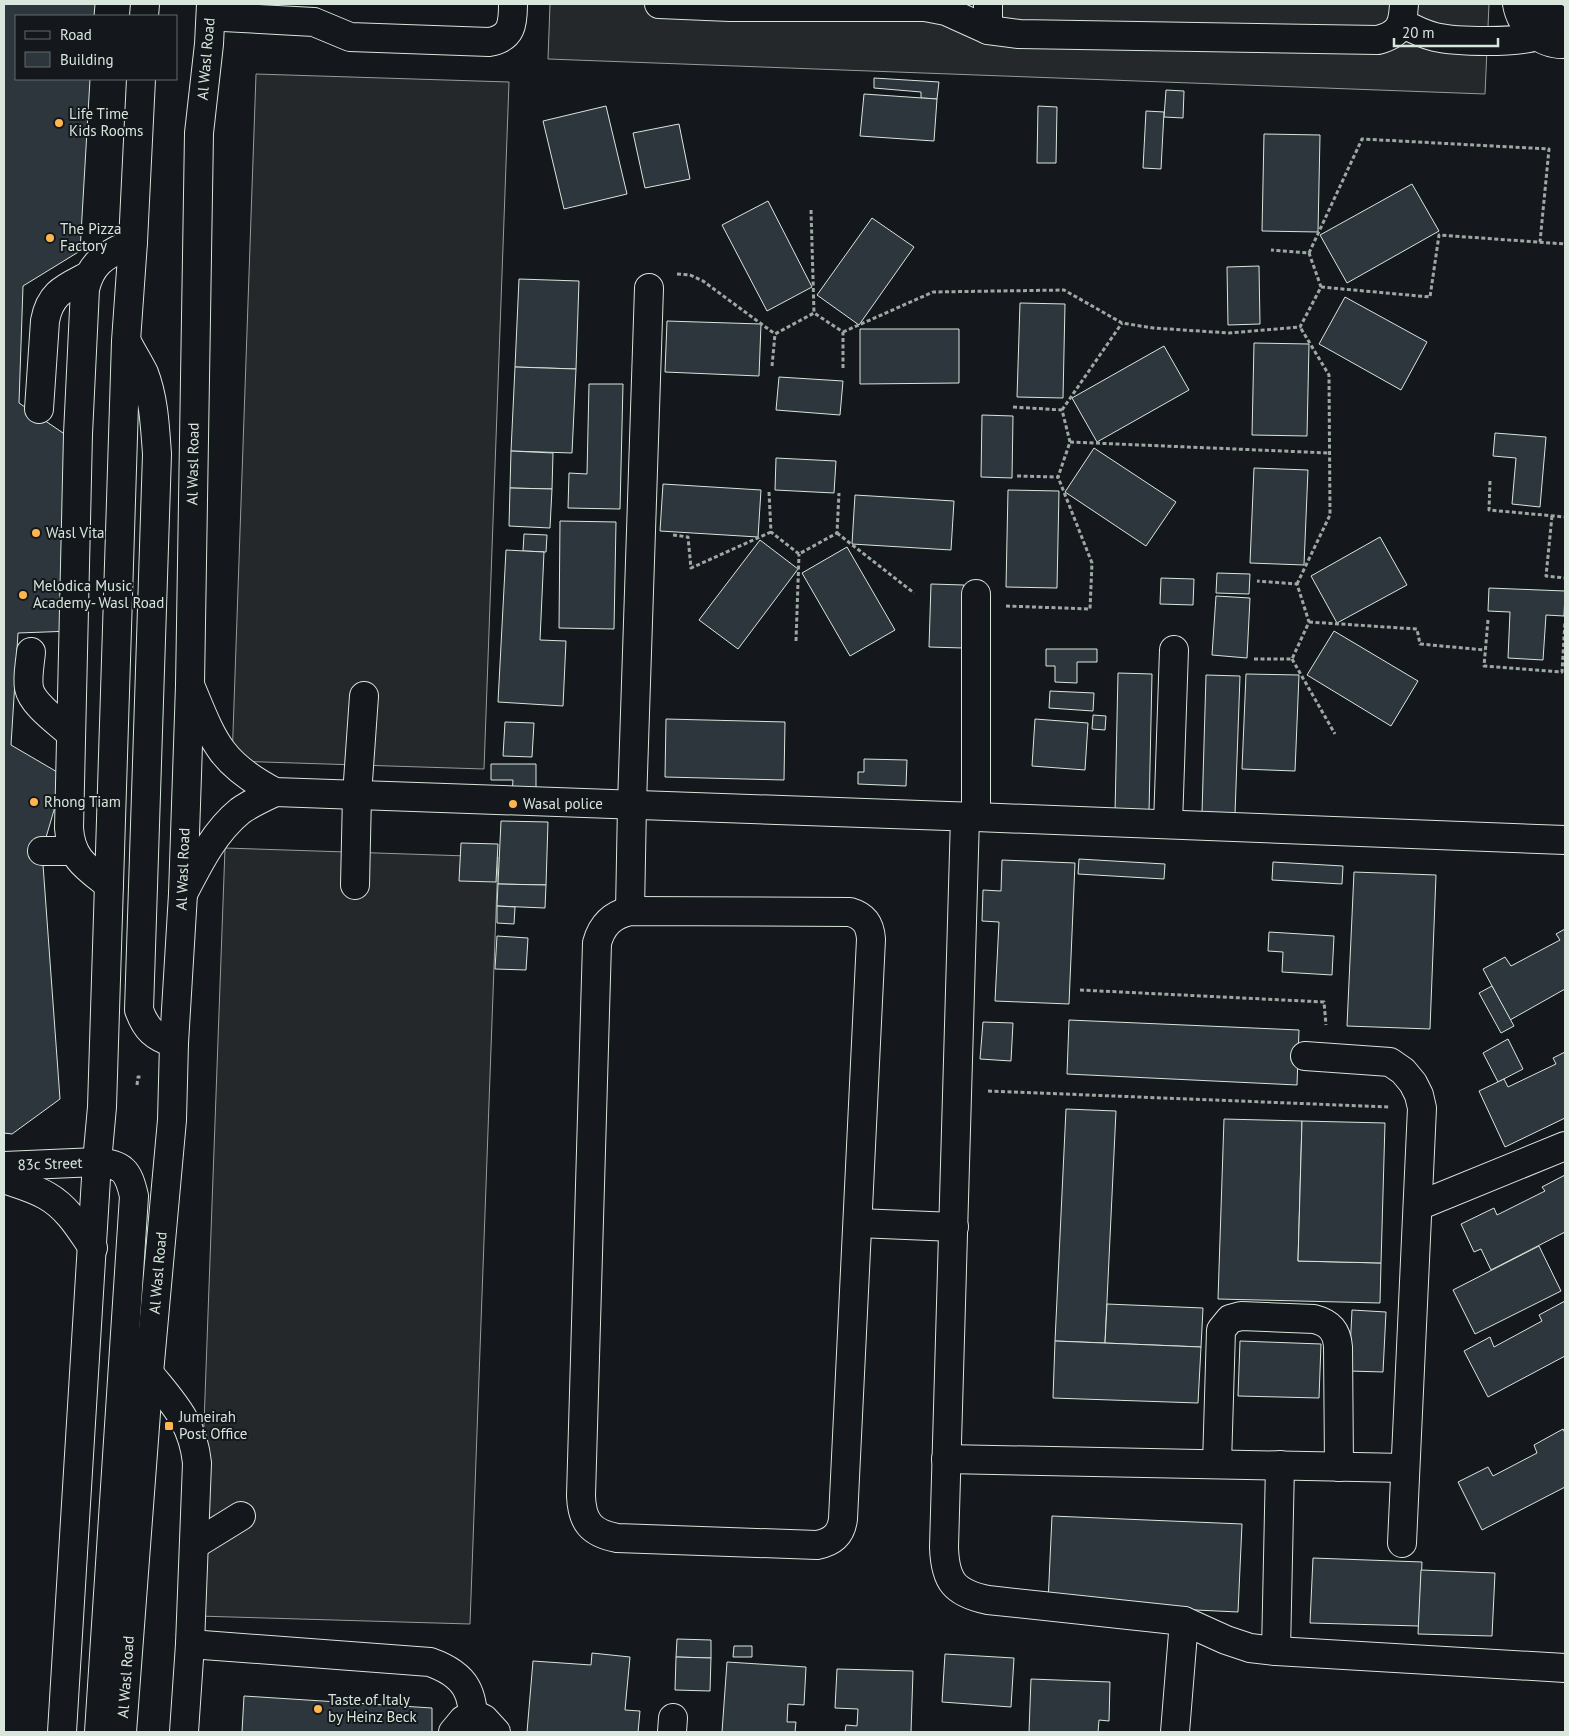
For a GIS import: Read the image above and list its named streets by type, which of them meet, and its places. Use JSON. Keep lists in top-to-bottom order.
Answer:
{
  "streets": {
    "main road": ["Al Wasl Road", "83c Street"]
  },
  "places": {
    "other": [
      "Life Time Kids Rooms",
      "The Pizza Factory",
      "Wasl Vita",
      "Melodica Music Academy- Wasl Road",
      "Rhong Tiam",
      "Wasal police",
      "Taste of Italy by Heinz Beck"
    ],
    "transit": ["Jumeirah Post Office"]
  },
  "legend": ["Road", "Building"],
  "scale_bar": "20 m"
}
